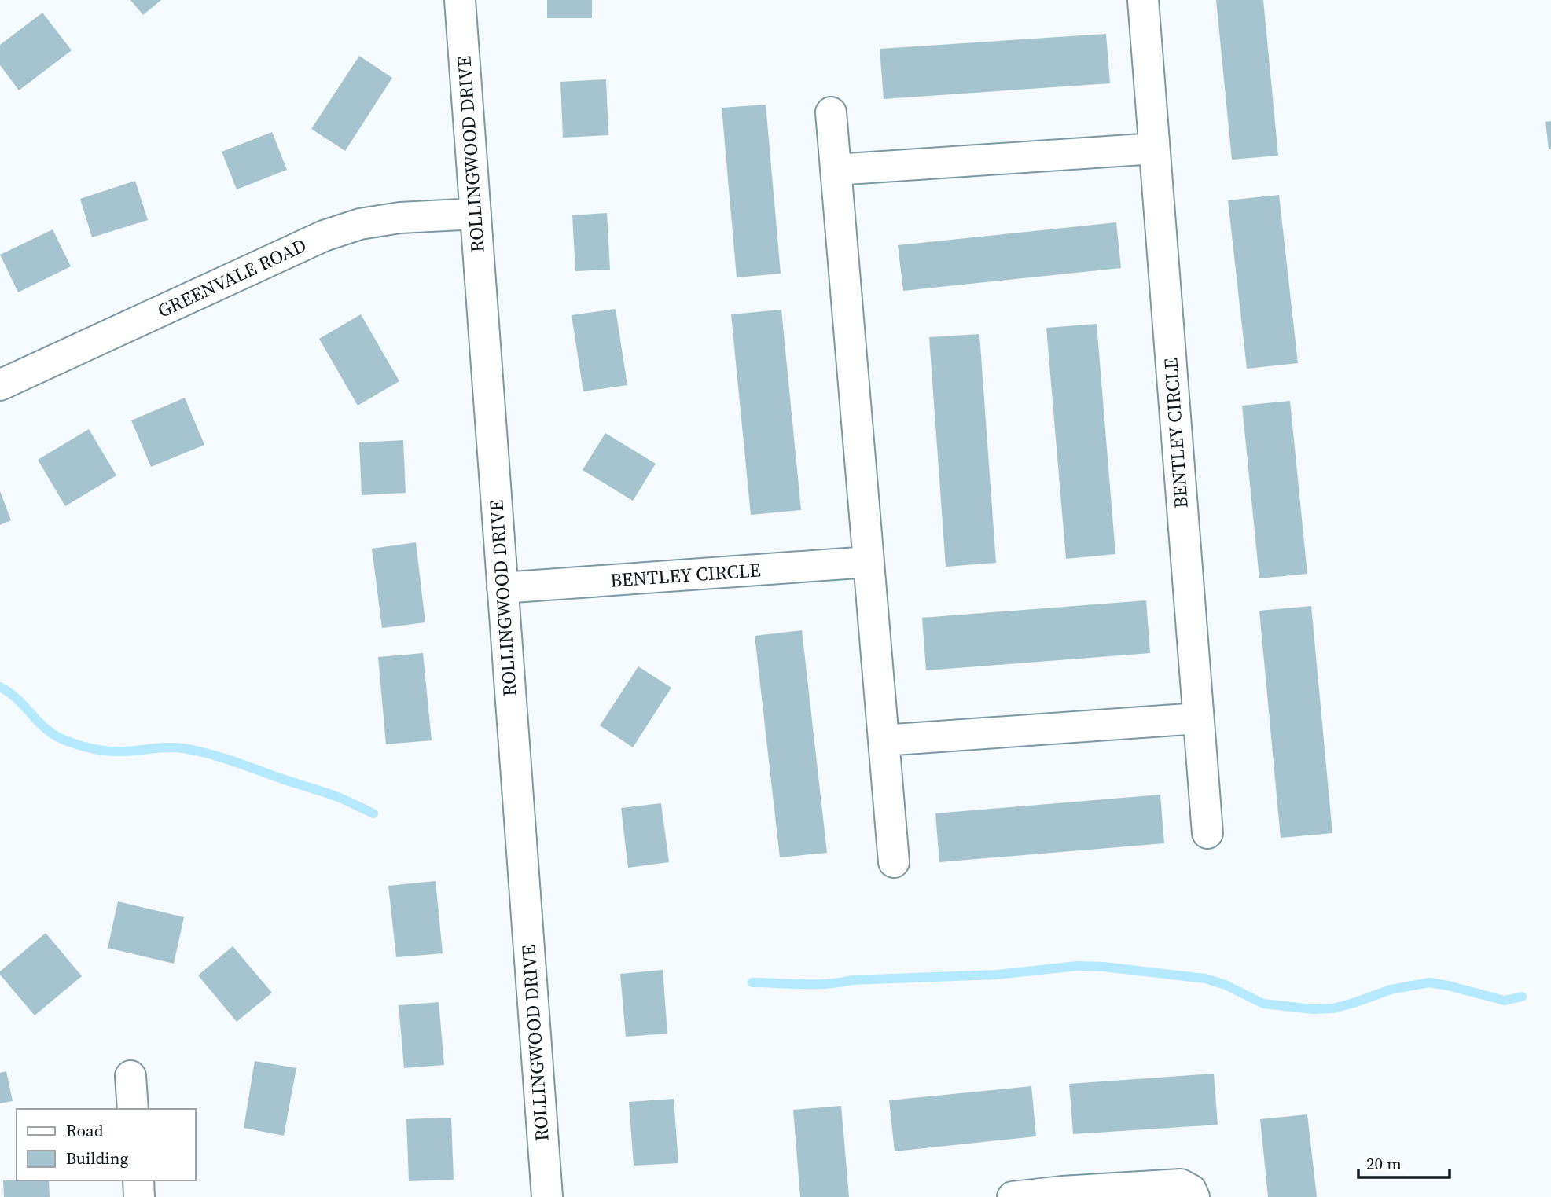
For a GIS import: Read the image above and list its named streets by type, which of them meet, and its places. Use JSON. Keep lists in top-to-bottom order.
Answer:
{
  "streets": {
    "street": ["ROLLINGWOOD DRIVE", "GREENVALE ROAD", "BENTLEY CIRCLE"]
  },
  "crossings": [
    ["ROLLINGWOOD DRIVE", "GREENVALE ROAD"],
    ["ROLLINGWOOD DRIVE", "BENTLEY CIRCLE"]
  ],
  "legend": ["Road", "Building"],
  "scale_bar": "20 m"
}
